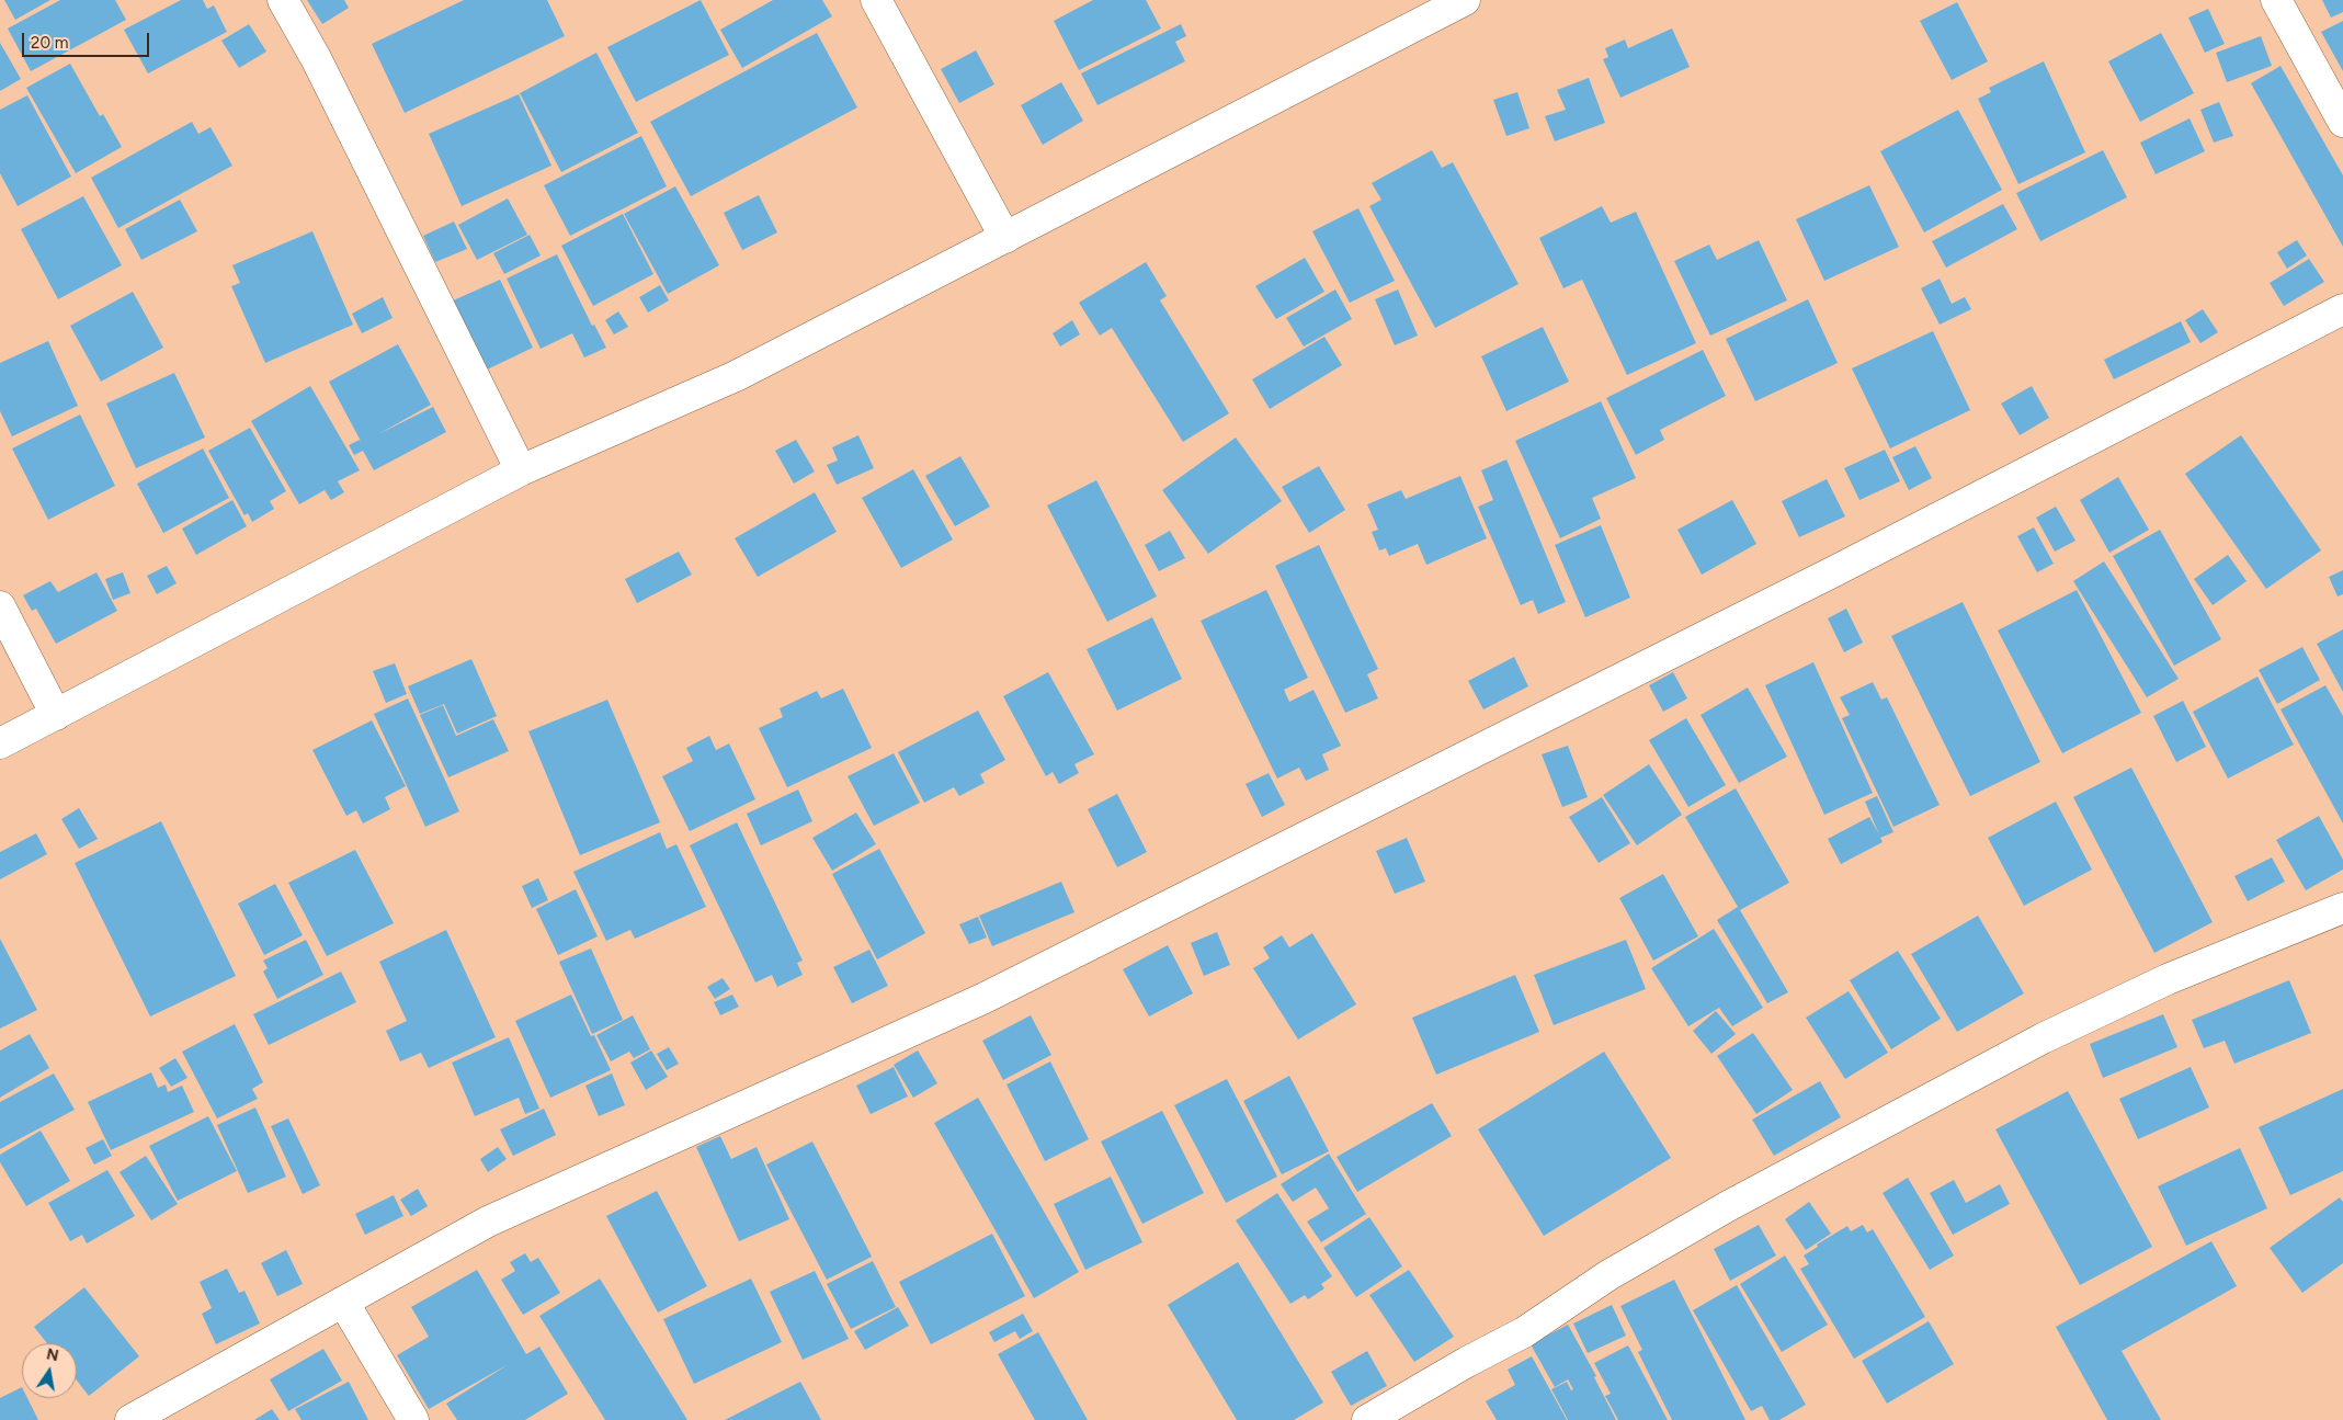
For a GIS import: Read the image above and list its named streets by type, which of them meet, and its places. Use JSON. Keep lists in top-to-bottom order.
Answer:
{
  "scale_bar": "20 m",
  "north": "top"
}
